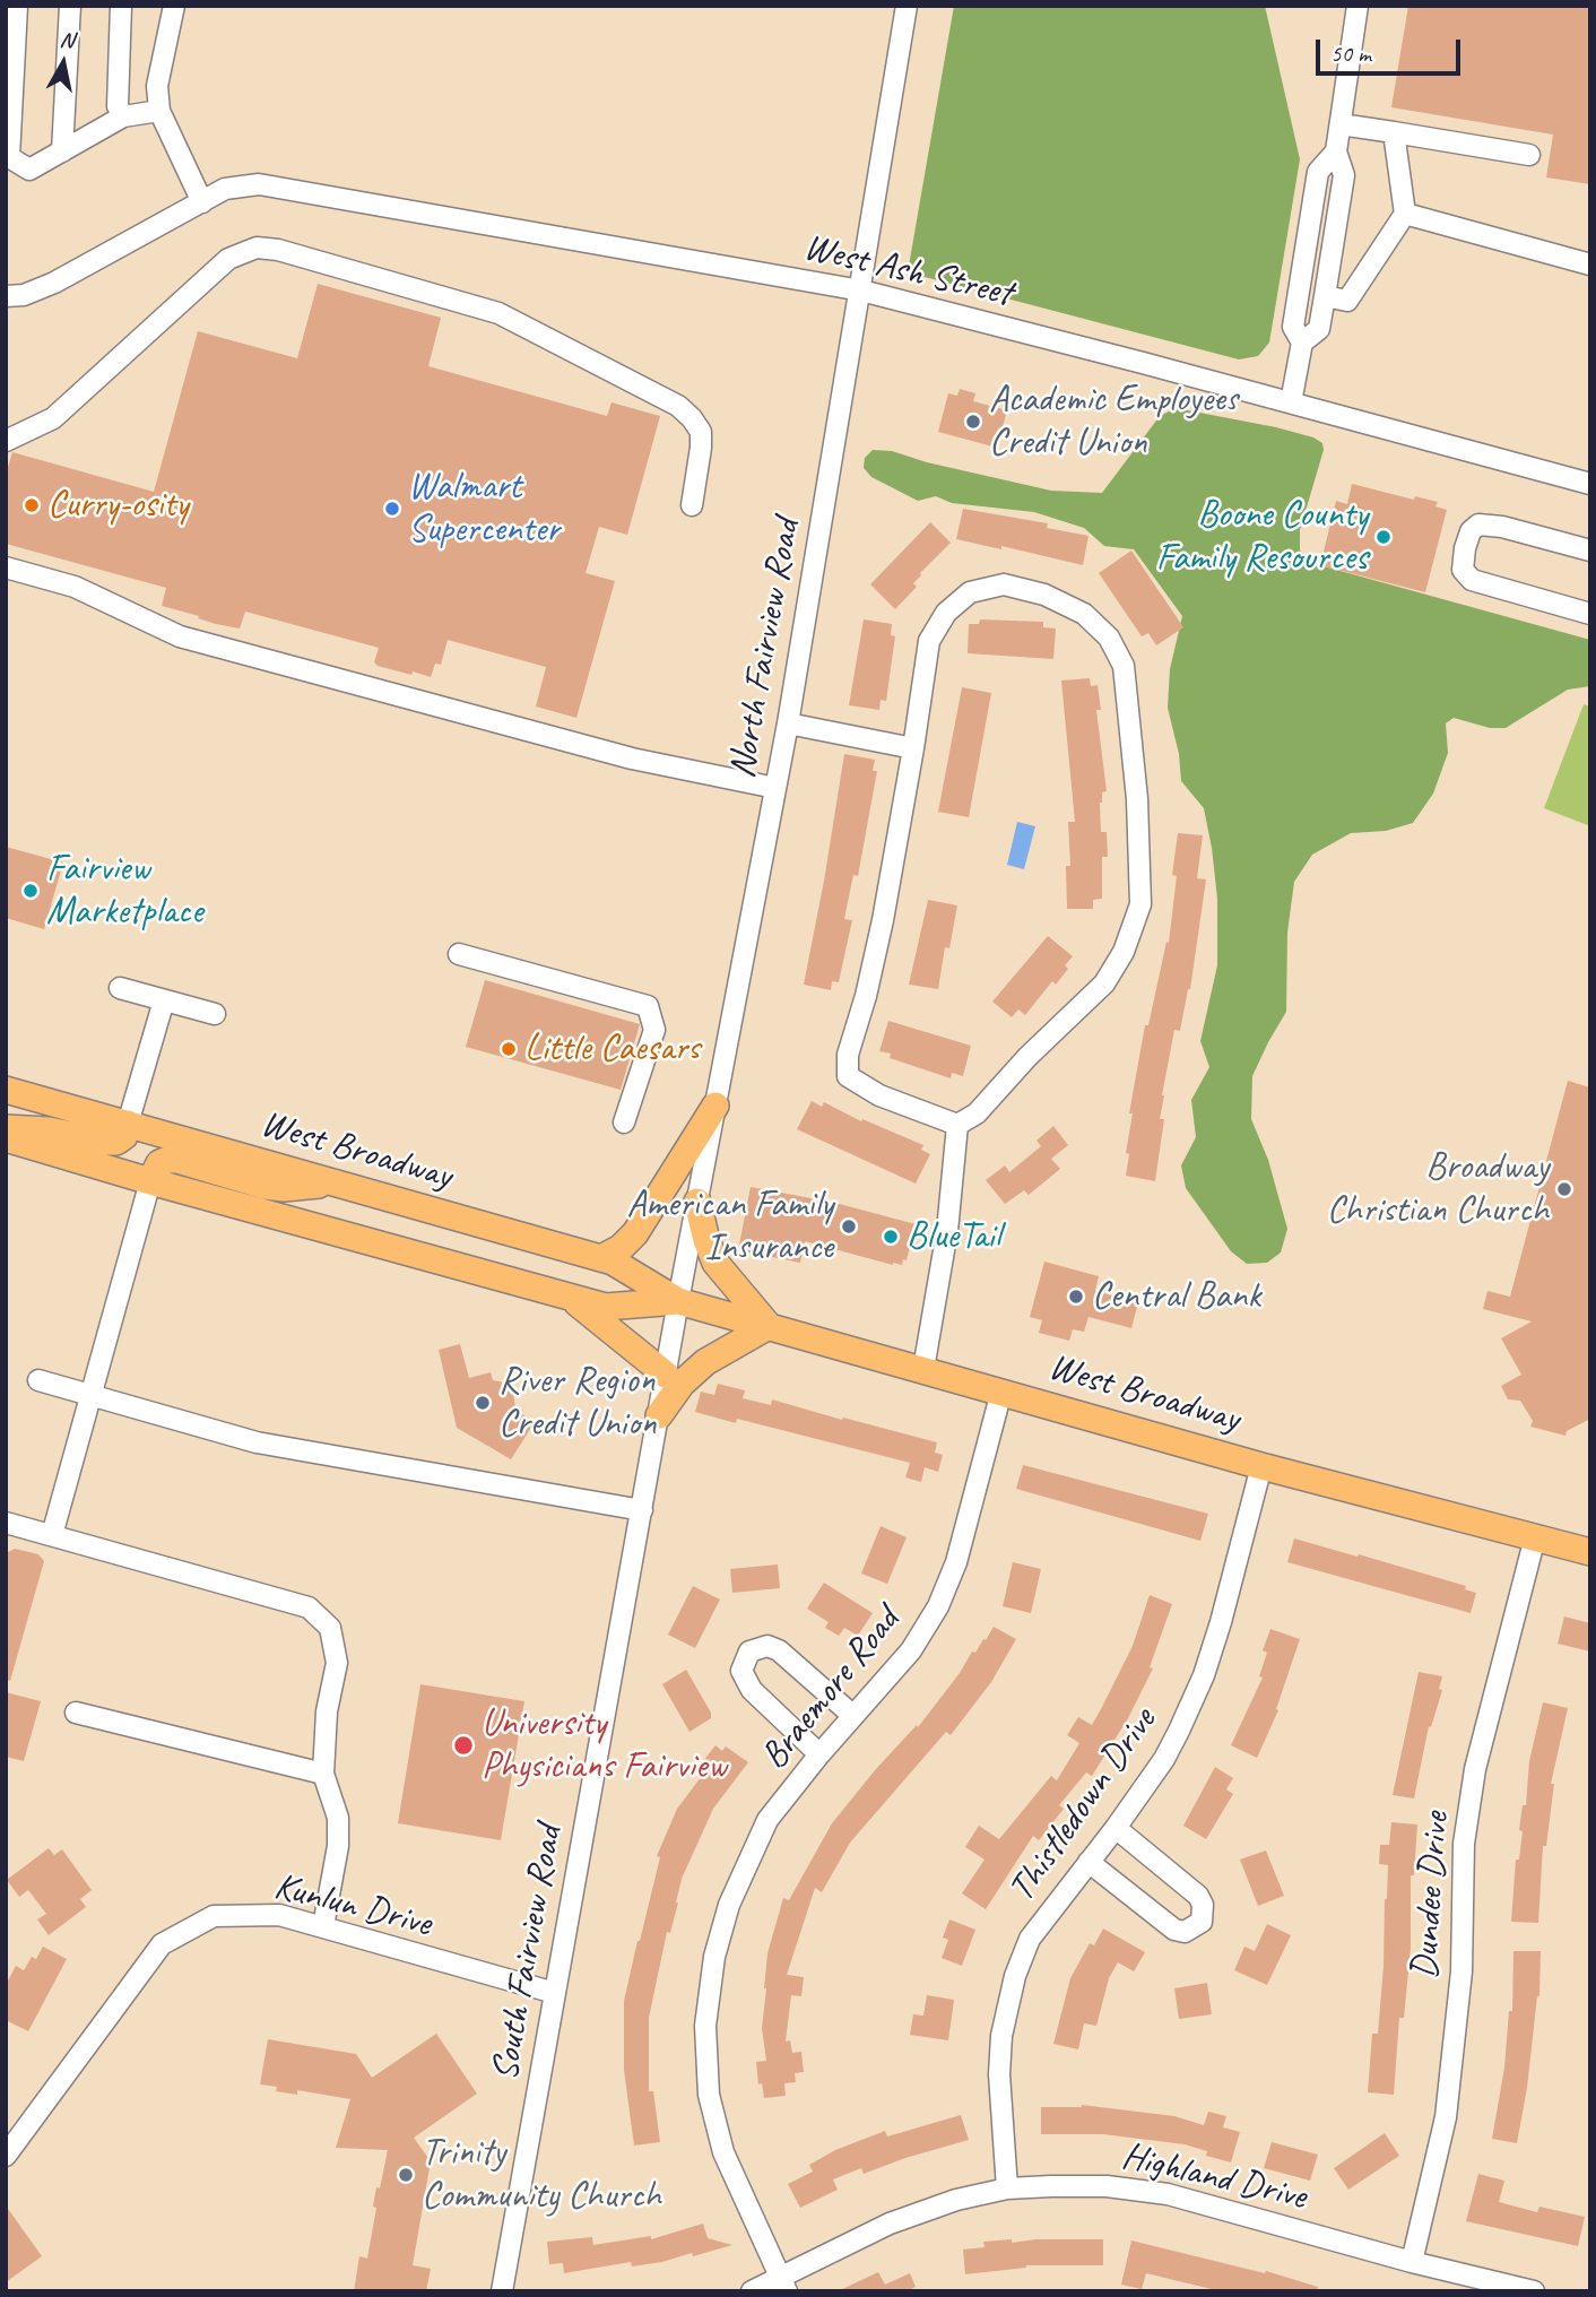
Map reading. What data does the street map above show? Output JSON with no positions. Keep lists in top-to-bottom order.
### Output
{
  "streets": {
    "main road": ["West Broadway"],
    "street": [
      "West Ash Street",
      "North Fairview Road",
      "Braemore Road",
      "Thistledown Drive",
      "Dundee Drive",
      "Kunlun Drive",
      "South Fairview Road",
      "Highland Drive"
    ]
  },
  "crossings": [
    ["West Ash Street", "North Fairview Road"],
    ["North Fairview Road", "West Broadway"],
    ["North Fairview Road", "South Fairview Road"],
    ["West Broadway", "Braemore Road"],
    ["West Broadway", "Thistledown Drive"],
    ["West Broadway", "Dundee Drive"],
    ["West Broadway", "South Fairview Road"],
    ["Braemore Road", "Highland Drive"],
    ["Thistledown Drive", "Highland Drive"],
    ["Dundee Drive", "Highland Drive"],
    ["Kunlun Drive", "South Fairview Road"]
  ],
  "places": [
    "Academic Employees Credit Union",
    "Curry-osity",
    "Walmart Supercenter",
    "Boone County Family Resources",
    "Fairview Marketplace",
    "Little Caesars",
    "Broadway Christian Church",
    "American Family Insurance",
    "BlueTail",
    "Central Bank",
    "River Region Credit Union",
    "University Physicians Fairview",
    "Trinity Community Church"
  ],
  "scale_bar": "50 m",
  "north": "top"
}
